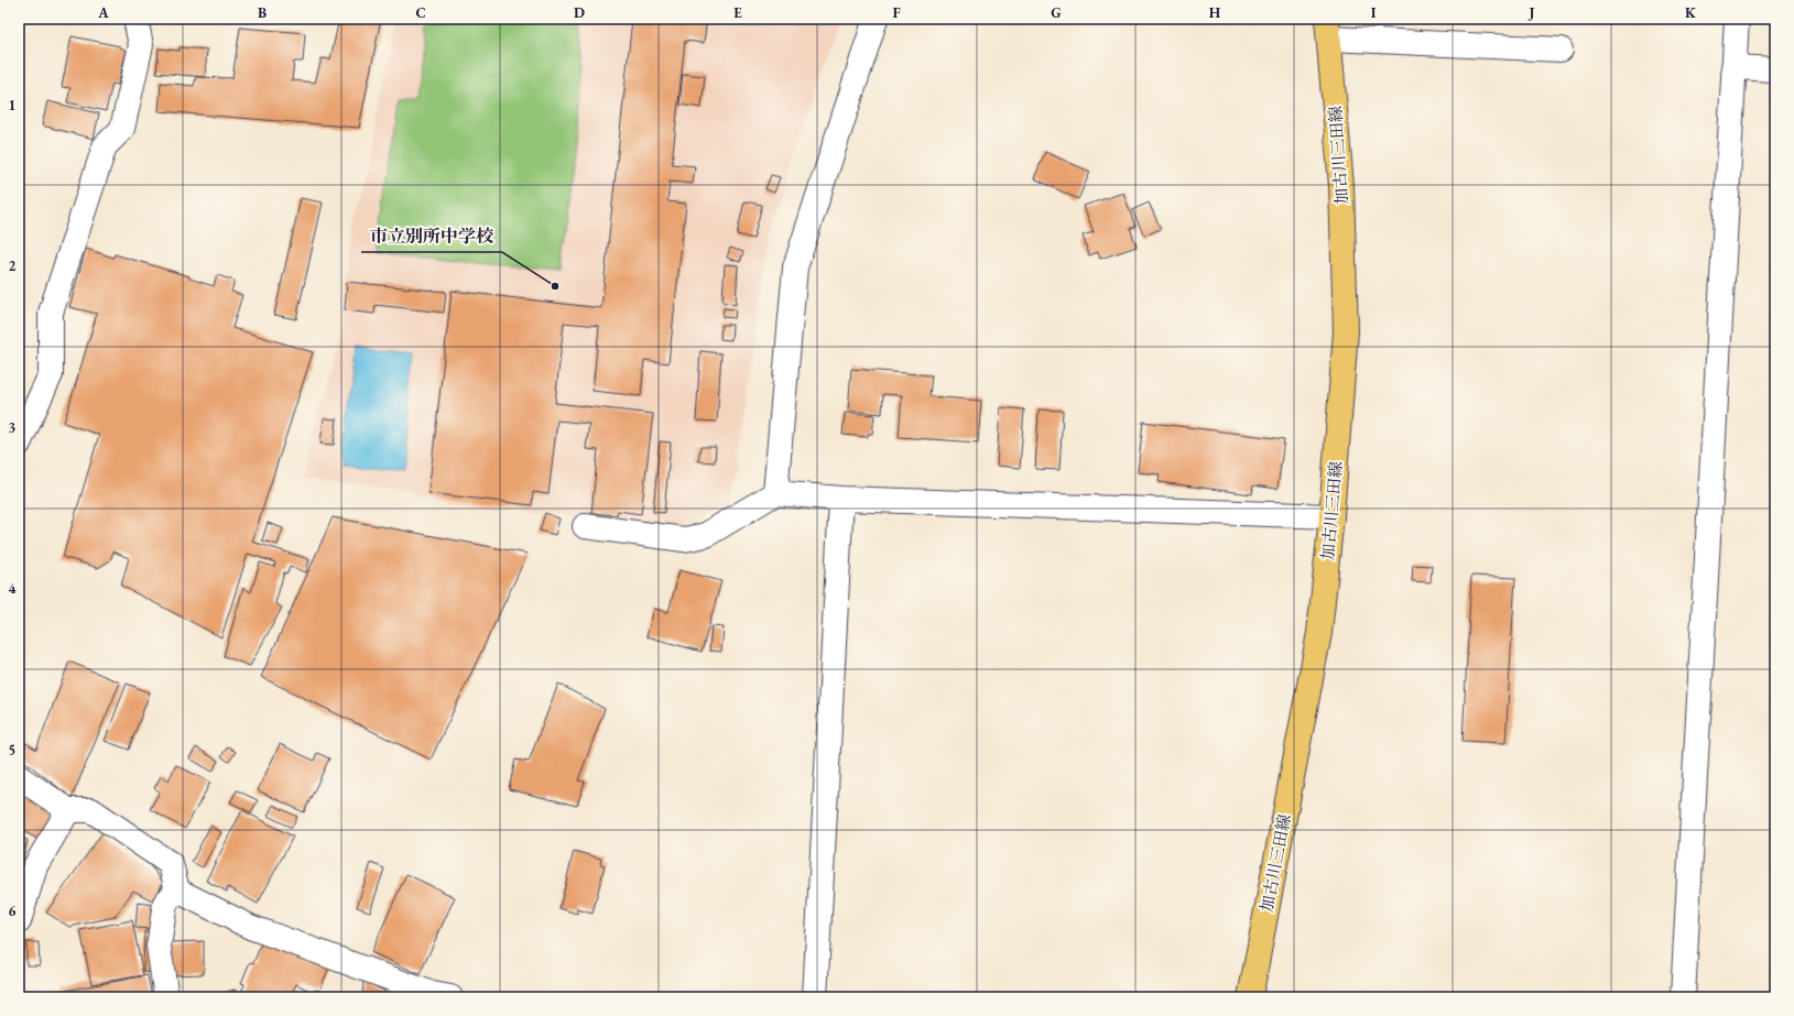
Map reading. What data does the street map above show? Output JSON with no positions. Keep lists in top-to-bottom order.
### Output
{
  "streets": {
    "main road": ["加古川三田線"]
  },
  "places": ["市立別所中学校"],
  "grid": {
    "columns": [
      "A",
      "B",
      "C",
      "D",
      "E",
      "F",
      "G",
      "H",
      "I",
      "J",
      "K"
    ],
    "rows": [
      "1",
      "2",
      "3",
      "4",
      "5",
      "6"
    ]
  }
}
